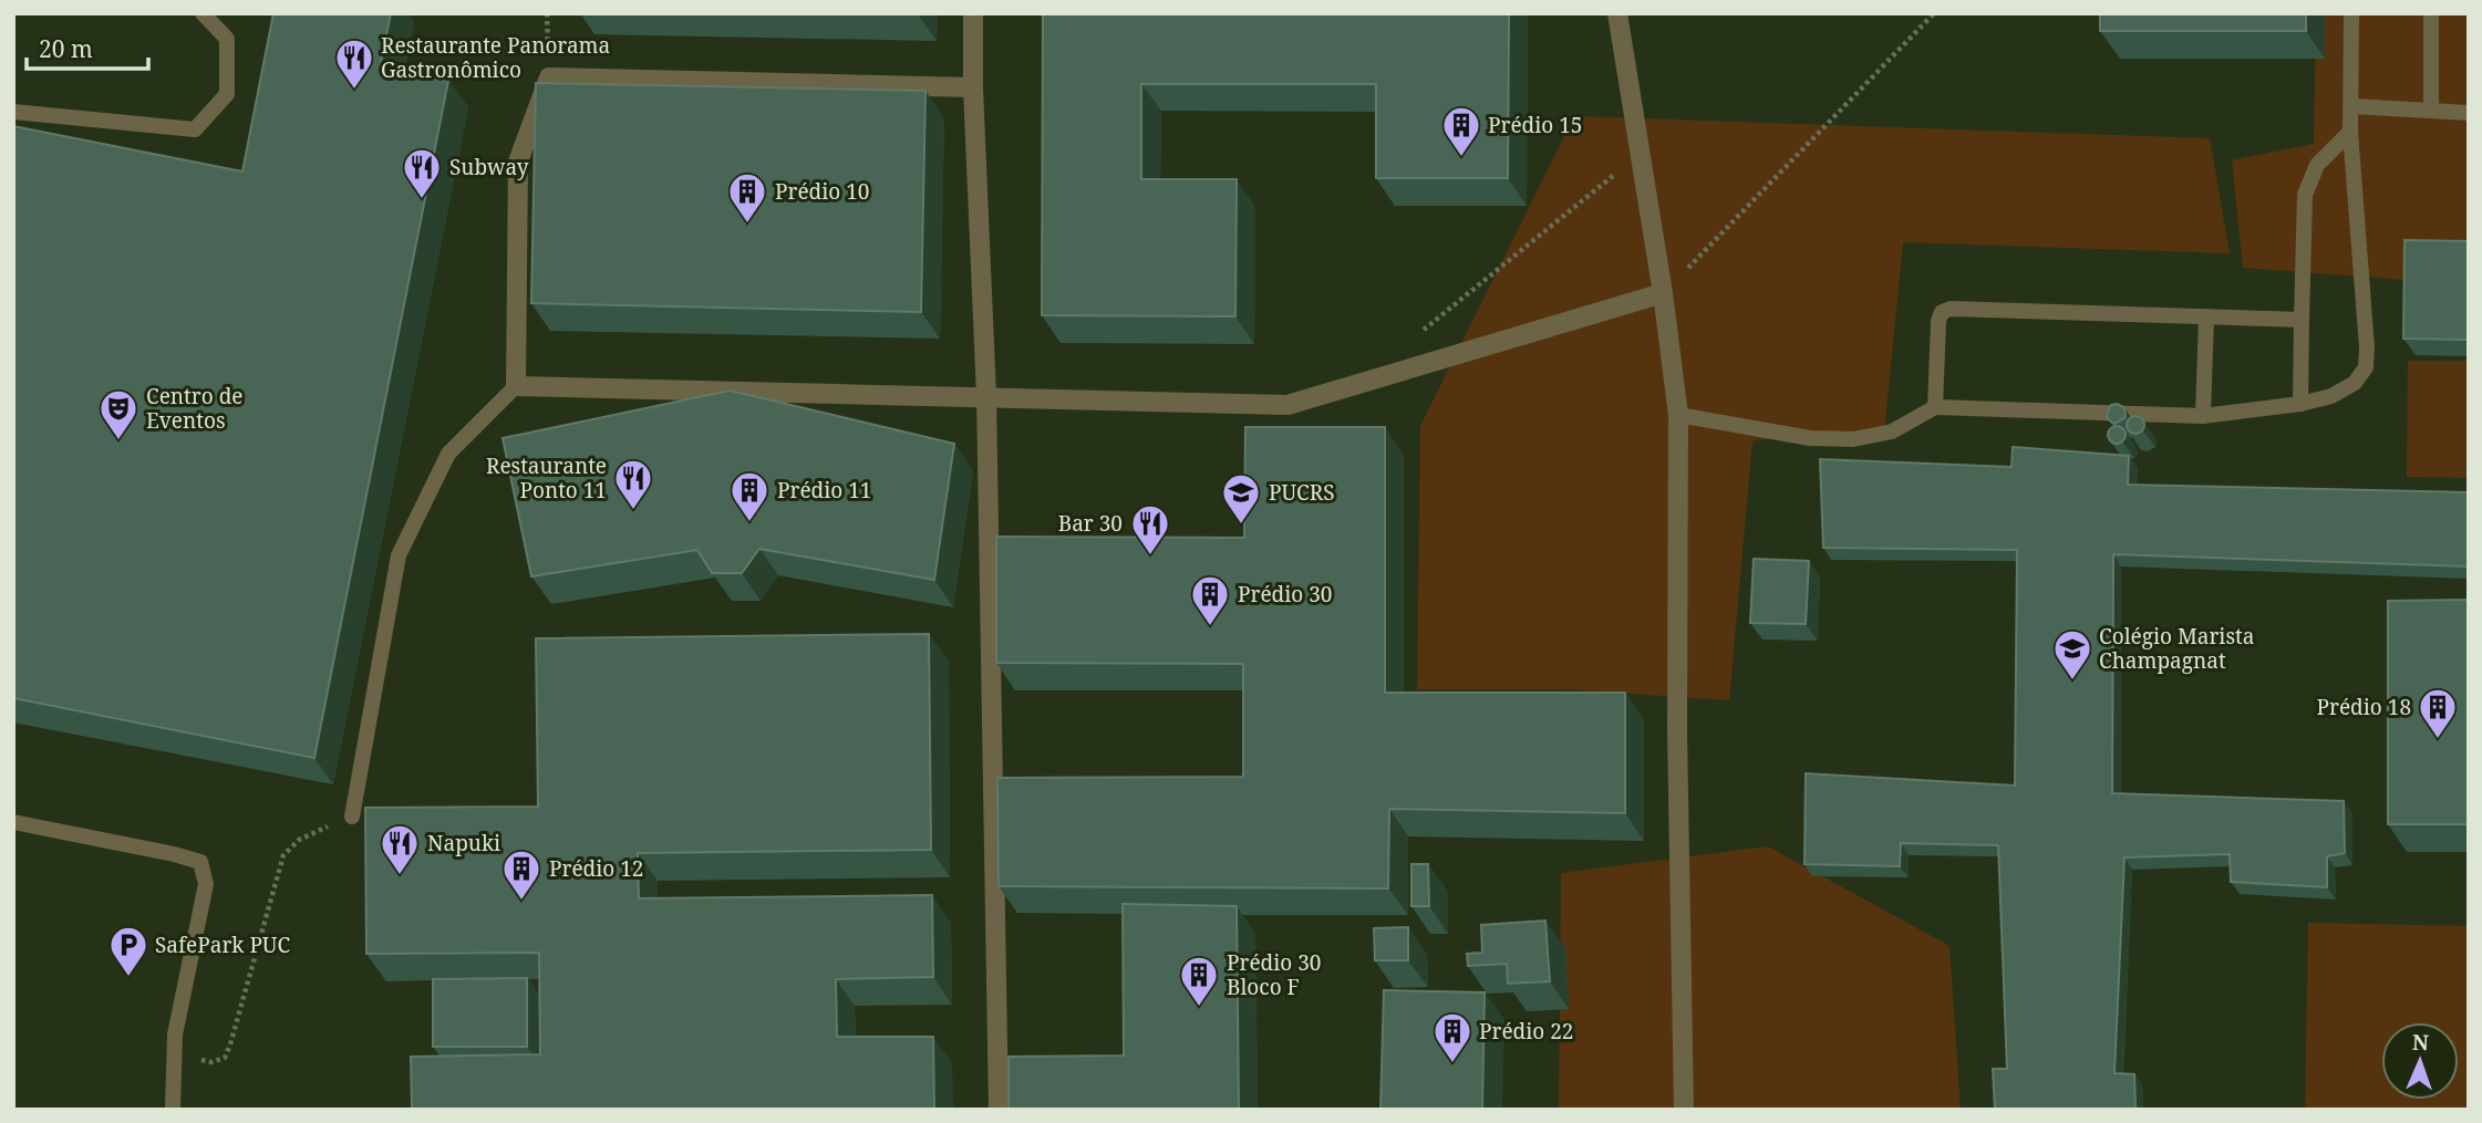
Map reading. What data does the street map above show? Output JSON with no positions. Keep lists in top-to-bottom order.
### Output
{
  "places": {
    "restaurant": [
      "Restaurante Panorama Gastronômico",
      "Subway",
      "Restaurante Ponto 11",
      "Bar 30",
      "Napuki"
    ],
    "building": [
      "Prédio 15",
      "Prédio 10",
      "Prédio 11",
      "Prédio 30",
      "Prédio 18",
      "Prédio 12",
      "Prédio 30 Bloco F",
      "Prédio 22"
    ],
    "theatre": ["Centro de Eventos"],
    "school or university": ["PUCRS", "Colégio Marista Champagnat"],
    "parking": ["SafePark PUC"]
  },
  "scale_bar": "20 m",
  "north": "top"
}
